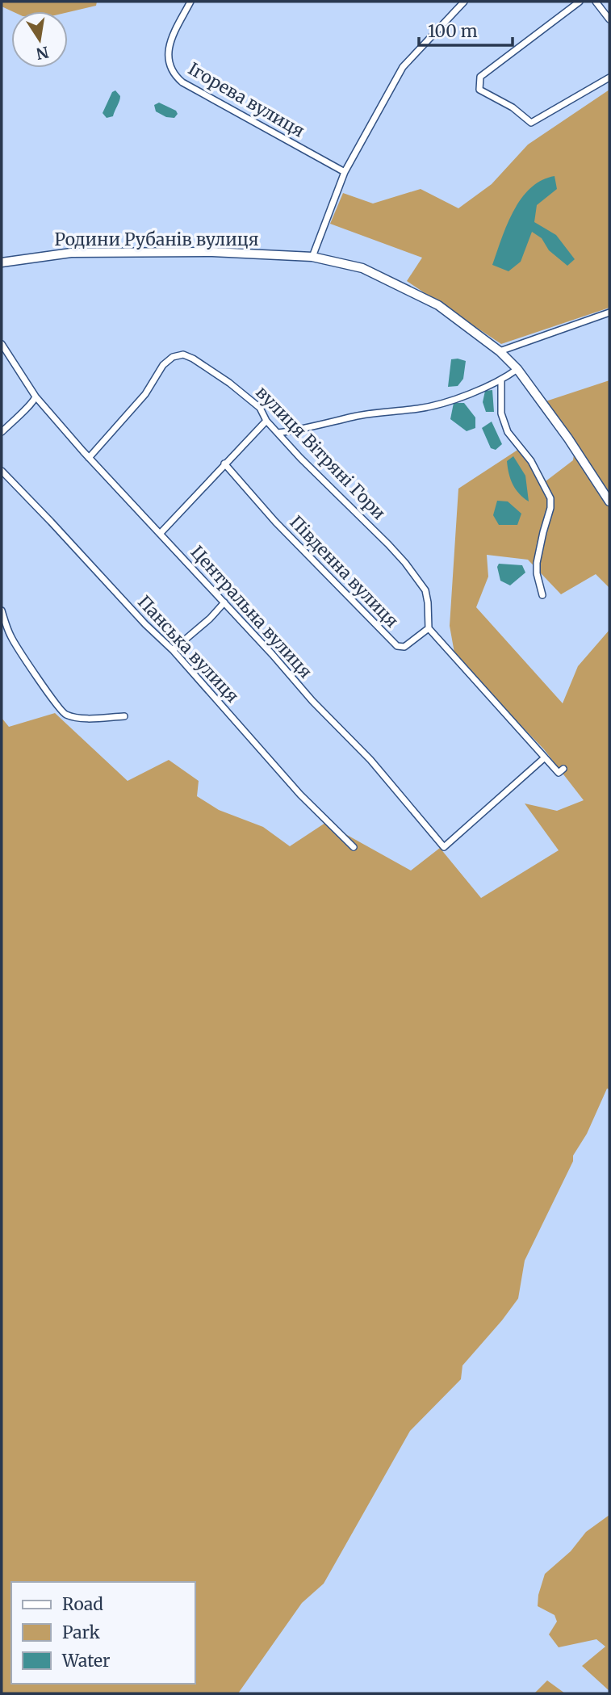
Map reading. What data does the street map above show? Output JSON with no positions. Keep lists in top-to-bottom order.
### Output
{
  "streets": {
    "street": [
      "Ігорева вулиця",
      "Родини Рубанів вулиця",
      "вулиця Вітряні Гори",
      "Південна вулиця",
      "Центральна вулиця",
      "Панська вулиця"
    ]
  },
  "crossings": [
    ["вулиця Вітряні Гори", "Південна вулиця"],
    ["вулиця Вітряні Гори", "Центральна вулиця"]
  ],
  "legend": ["Road", "Park", "Water"],
  "scale_bar": "100 m",
  "north": "bottom"
}
